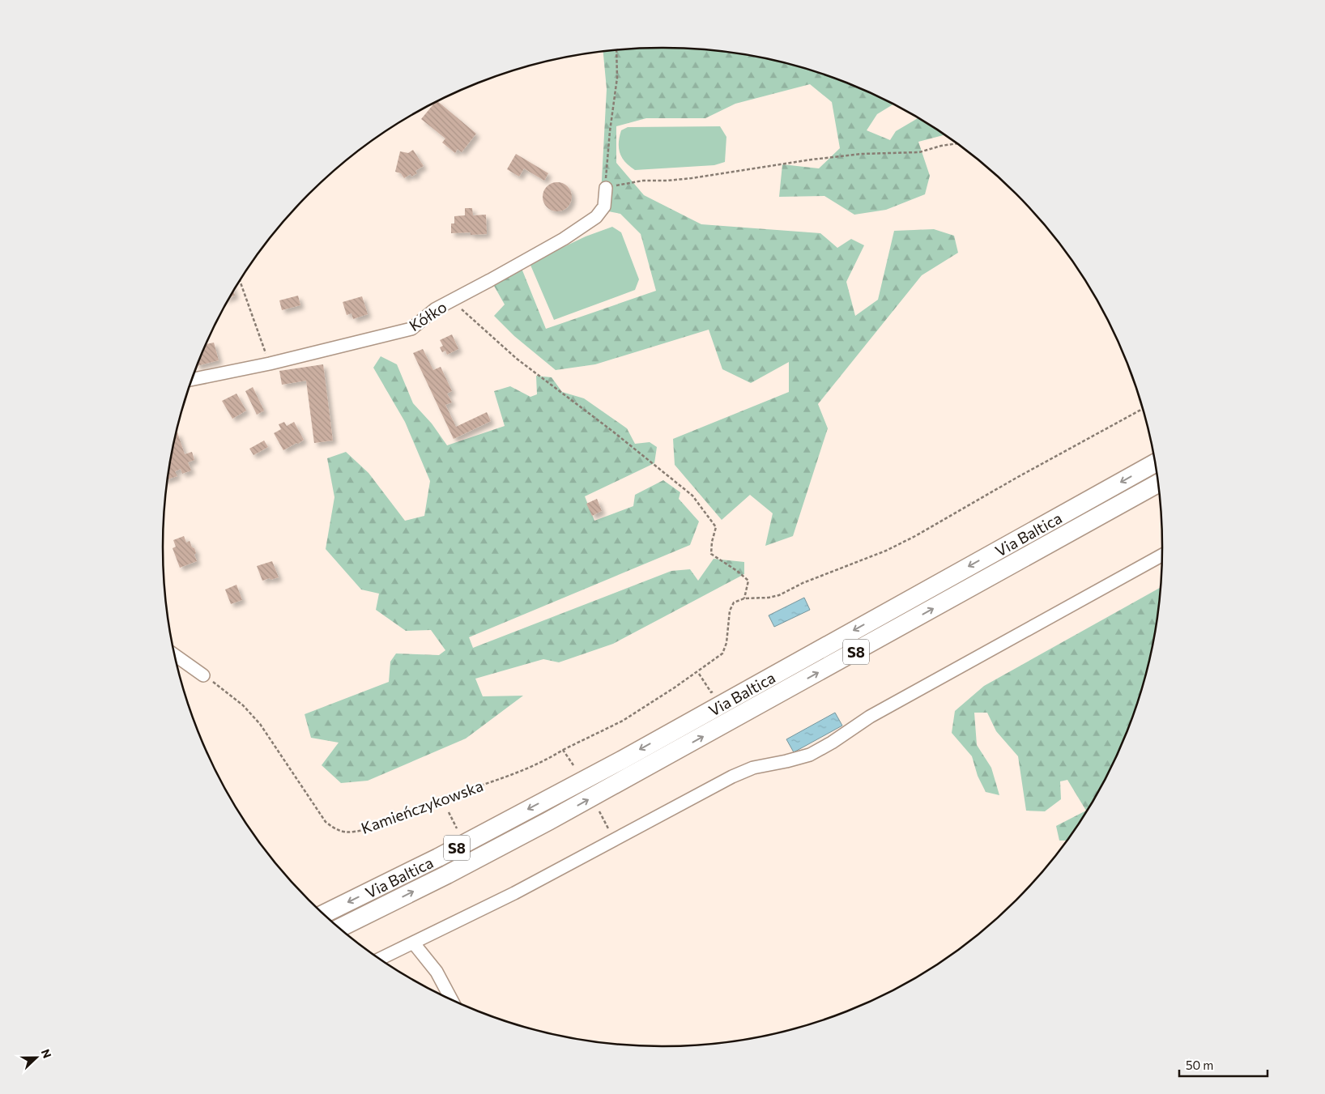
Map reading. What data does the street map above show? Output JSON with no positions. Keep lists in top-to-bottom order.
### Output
{
  "streets": {
    "highway": ["Via Baltica", "S8"],
    "street": ["Kółko"],
    "path": ["Kamieńczykowska"]
  },
  "scale_bar": "50 m",
  "north": "right"
}
